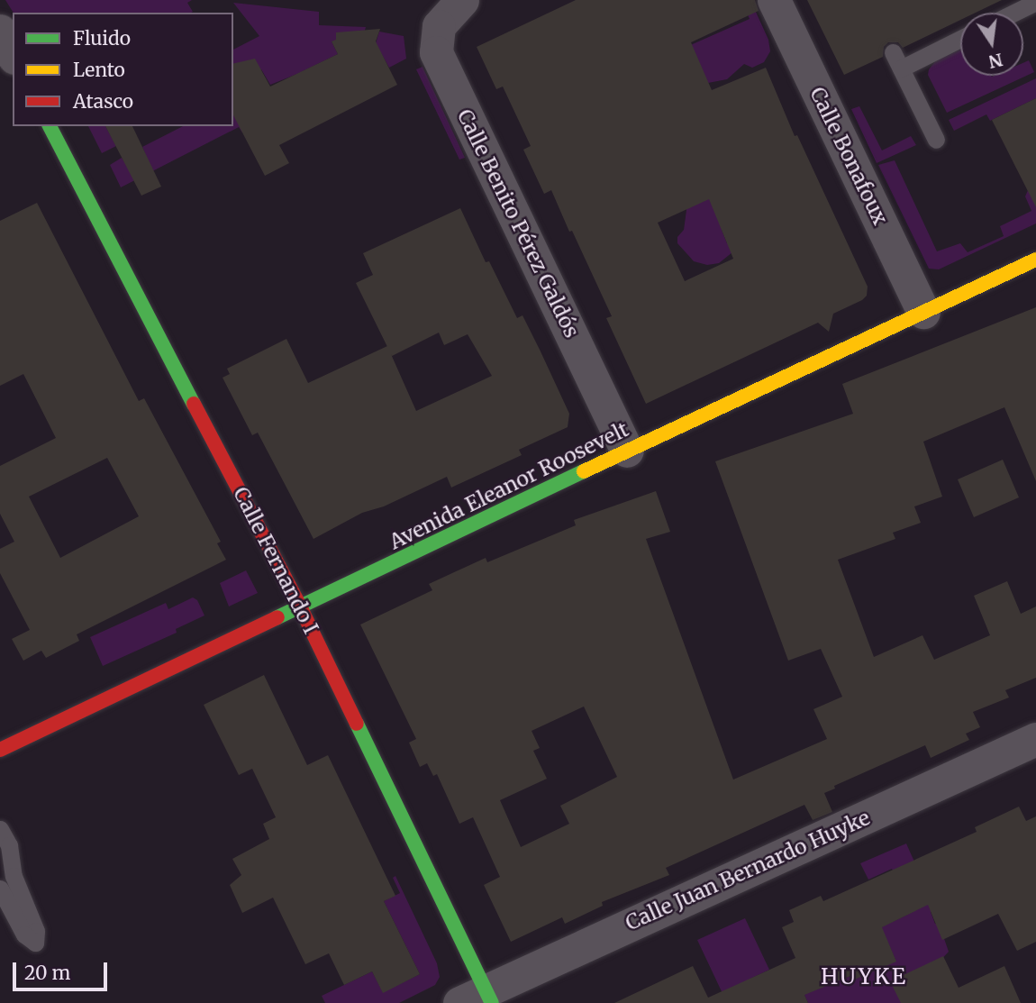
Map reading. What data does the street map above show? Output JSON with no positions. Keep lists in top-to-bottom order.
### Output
{
  "streets": {
    "street": [
      "Calle Bonafoux",
      "Calle Benito Pérez Galdós",
      "Avenida Eleanor Roosevelt",
      "Calle Fernando I",
      "Calle Juan Bernardo Huyke"
    ]
  },
  "crossings": [
    ["Calle Bonafoux", "Avenida Eleanor Roosevelt"],
    ["Calle Benito Pérez Galdós", "Avenida Eleanor Roosevelt"],
    ["Avenida Eleanor Roosevelt", "Calle Fernando I"],
    ["Calle Fernando I", "Calle Juan Bernardo Huyke"]
  ],
  "districts": ["HUYKE"],
  "legend": ["Fluido", "Lento", "Atasco"],
  "scale_bar": "20 m",
  "north": "bottom"
}
